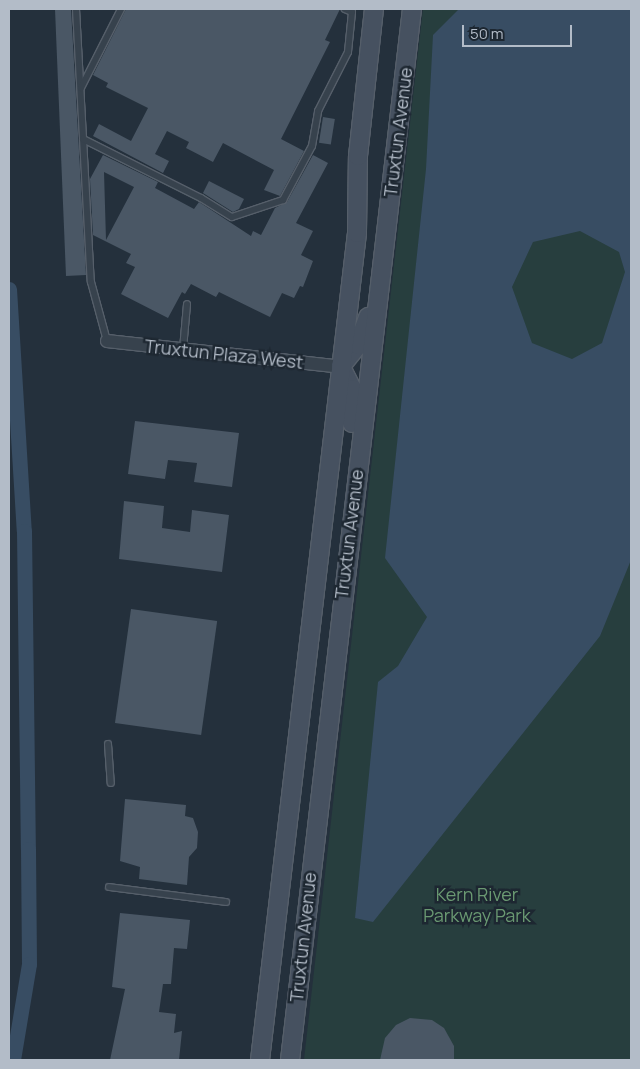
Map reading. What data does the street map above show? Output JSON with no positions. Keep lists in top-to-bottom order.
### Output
{
  "streets": {
    "main road": ["Truxtun Avenue"],
    "street": ["Truxtun Plaza West"]
  },
  "crossings": [
    ["Truxtun Avenue", "Truxtun Plaza West"]
  ],
  "parks": ["Kern River Parkway Park"],
  "scale_bar": "50 m"
}
